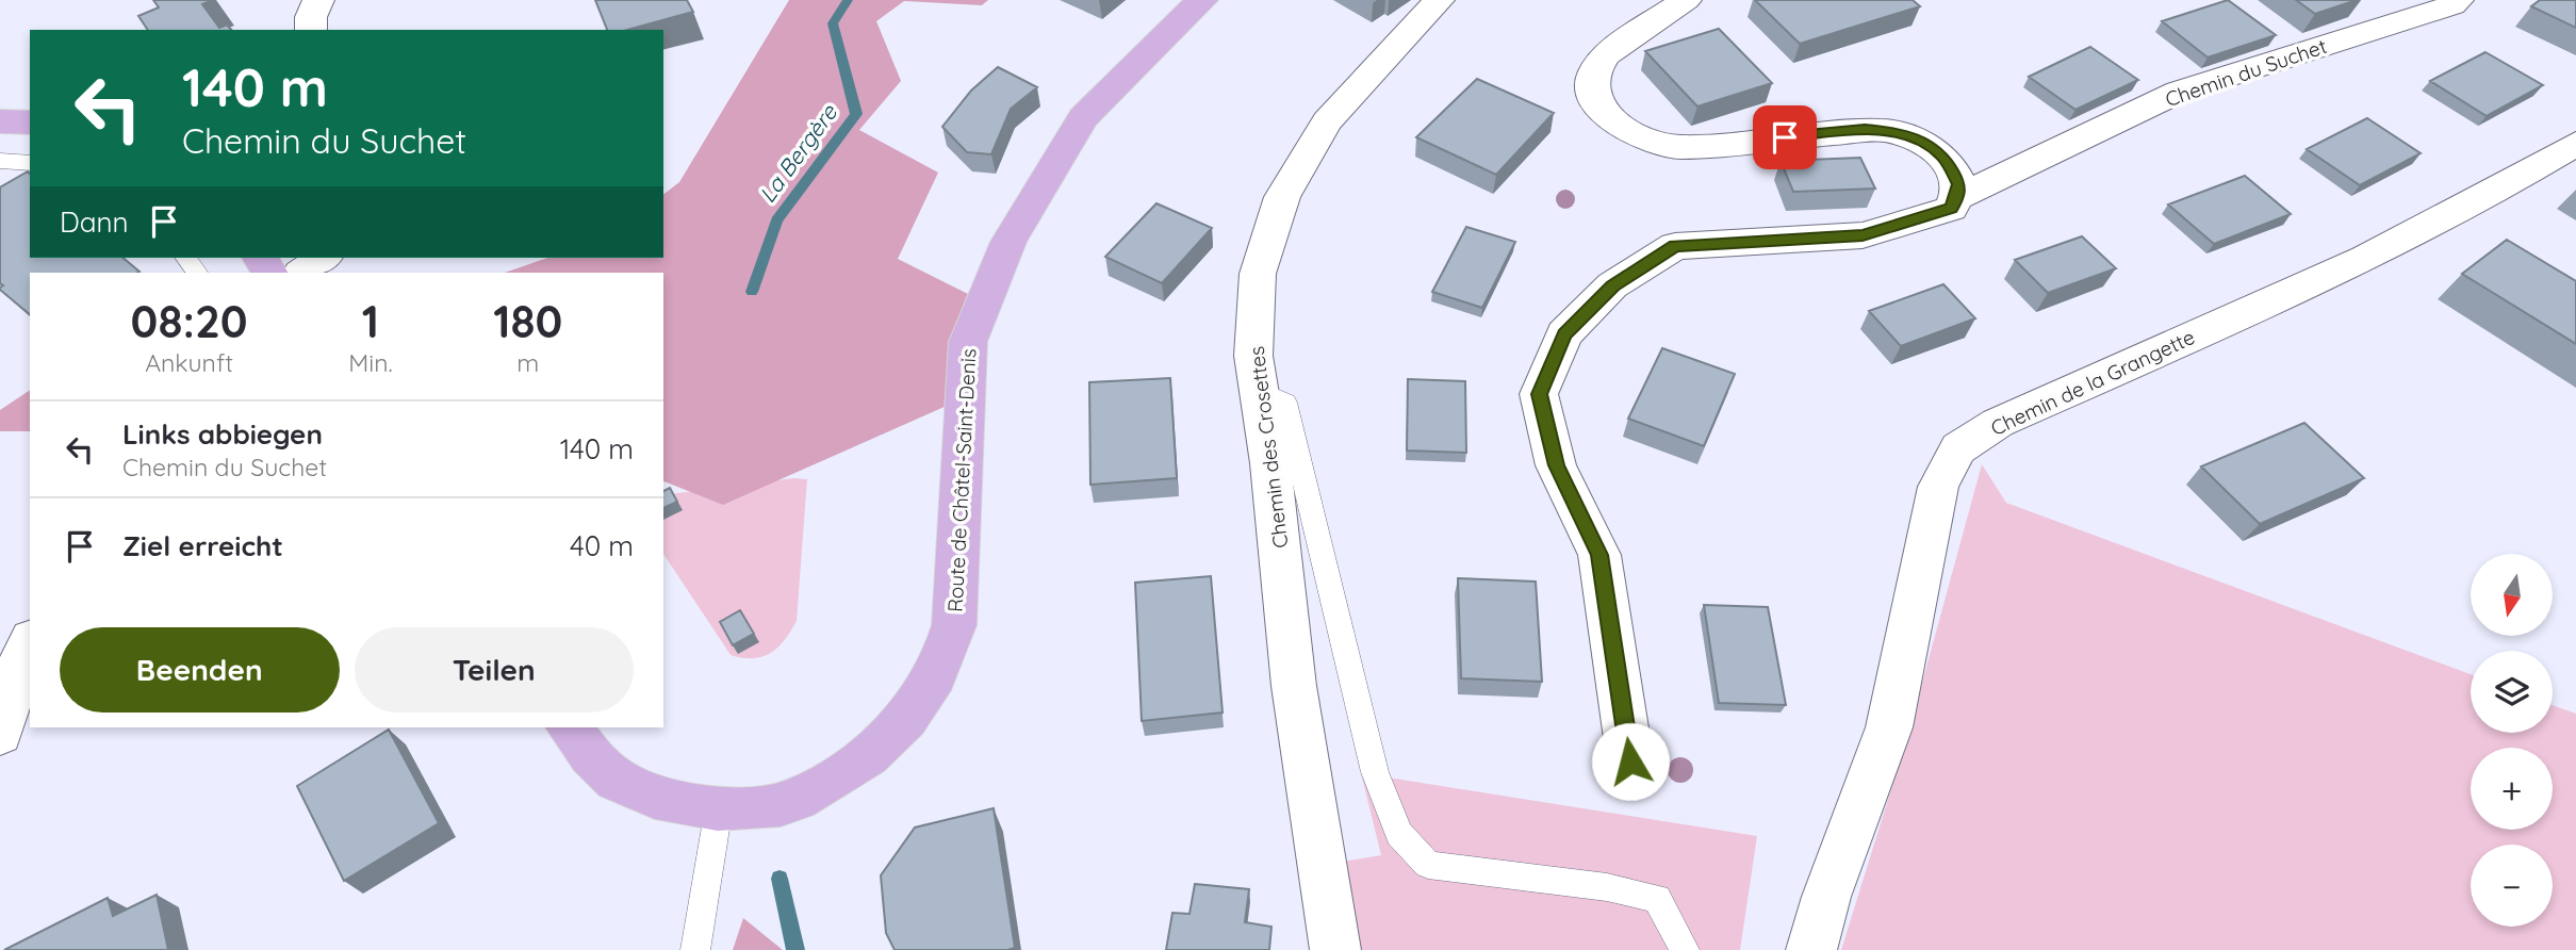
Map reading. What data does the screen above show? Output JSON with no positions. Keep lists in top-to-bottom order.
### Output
{
  "streets": {
    "main road": ["Route de Châtel-Saint-Denis"],
    "street": ["Chemin du Suchet", "Chemin de la Grangette", "Chemin des Crosettes"]
  },
  "water": ["La Bergère"],
  "north": "bottom",
  "page": {
    "turn": ["140 m", "Chemin du Suchet"],
    "then": "Dann",
    "eta": [
      "08:20",
      "Ankunft",
      "1",
      "Min.",
      "180",
      "m"
    ],
    "list": [
      {
        "name": "Links abbiegen",
        "note": "Chemin du Suchet",
        "value": "140 m"
      },
      {
        "name": "Ziel erreicht",
        "value": "40 m"
      }
    ],
    "map_buttons": ["+", "−"],
    "buttons": ["Beenden", "Teilen"]
  }
}
